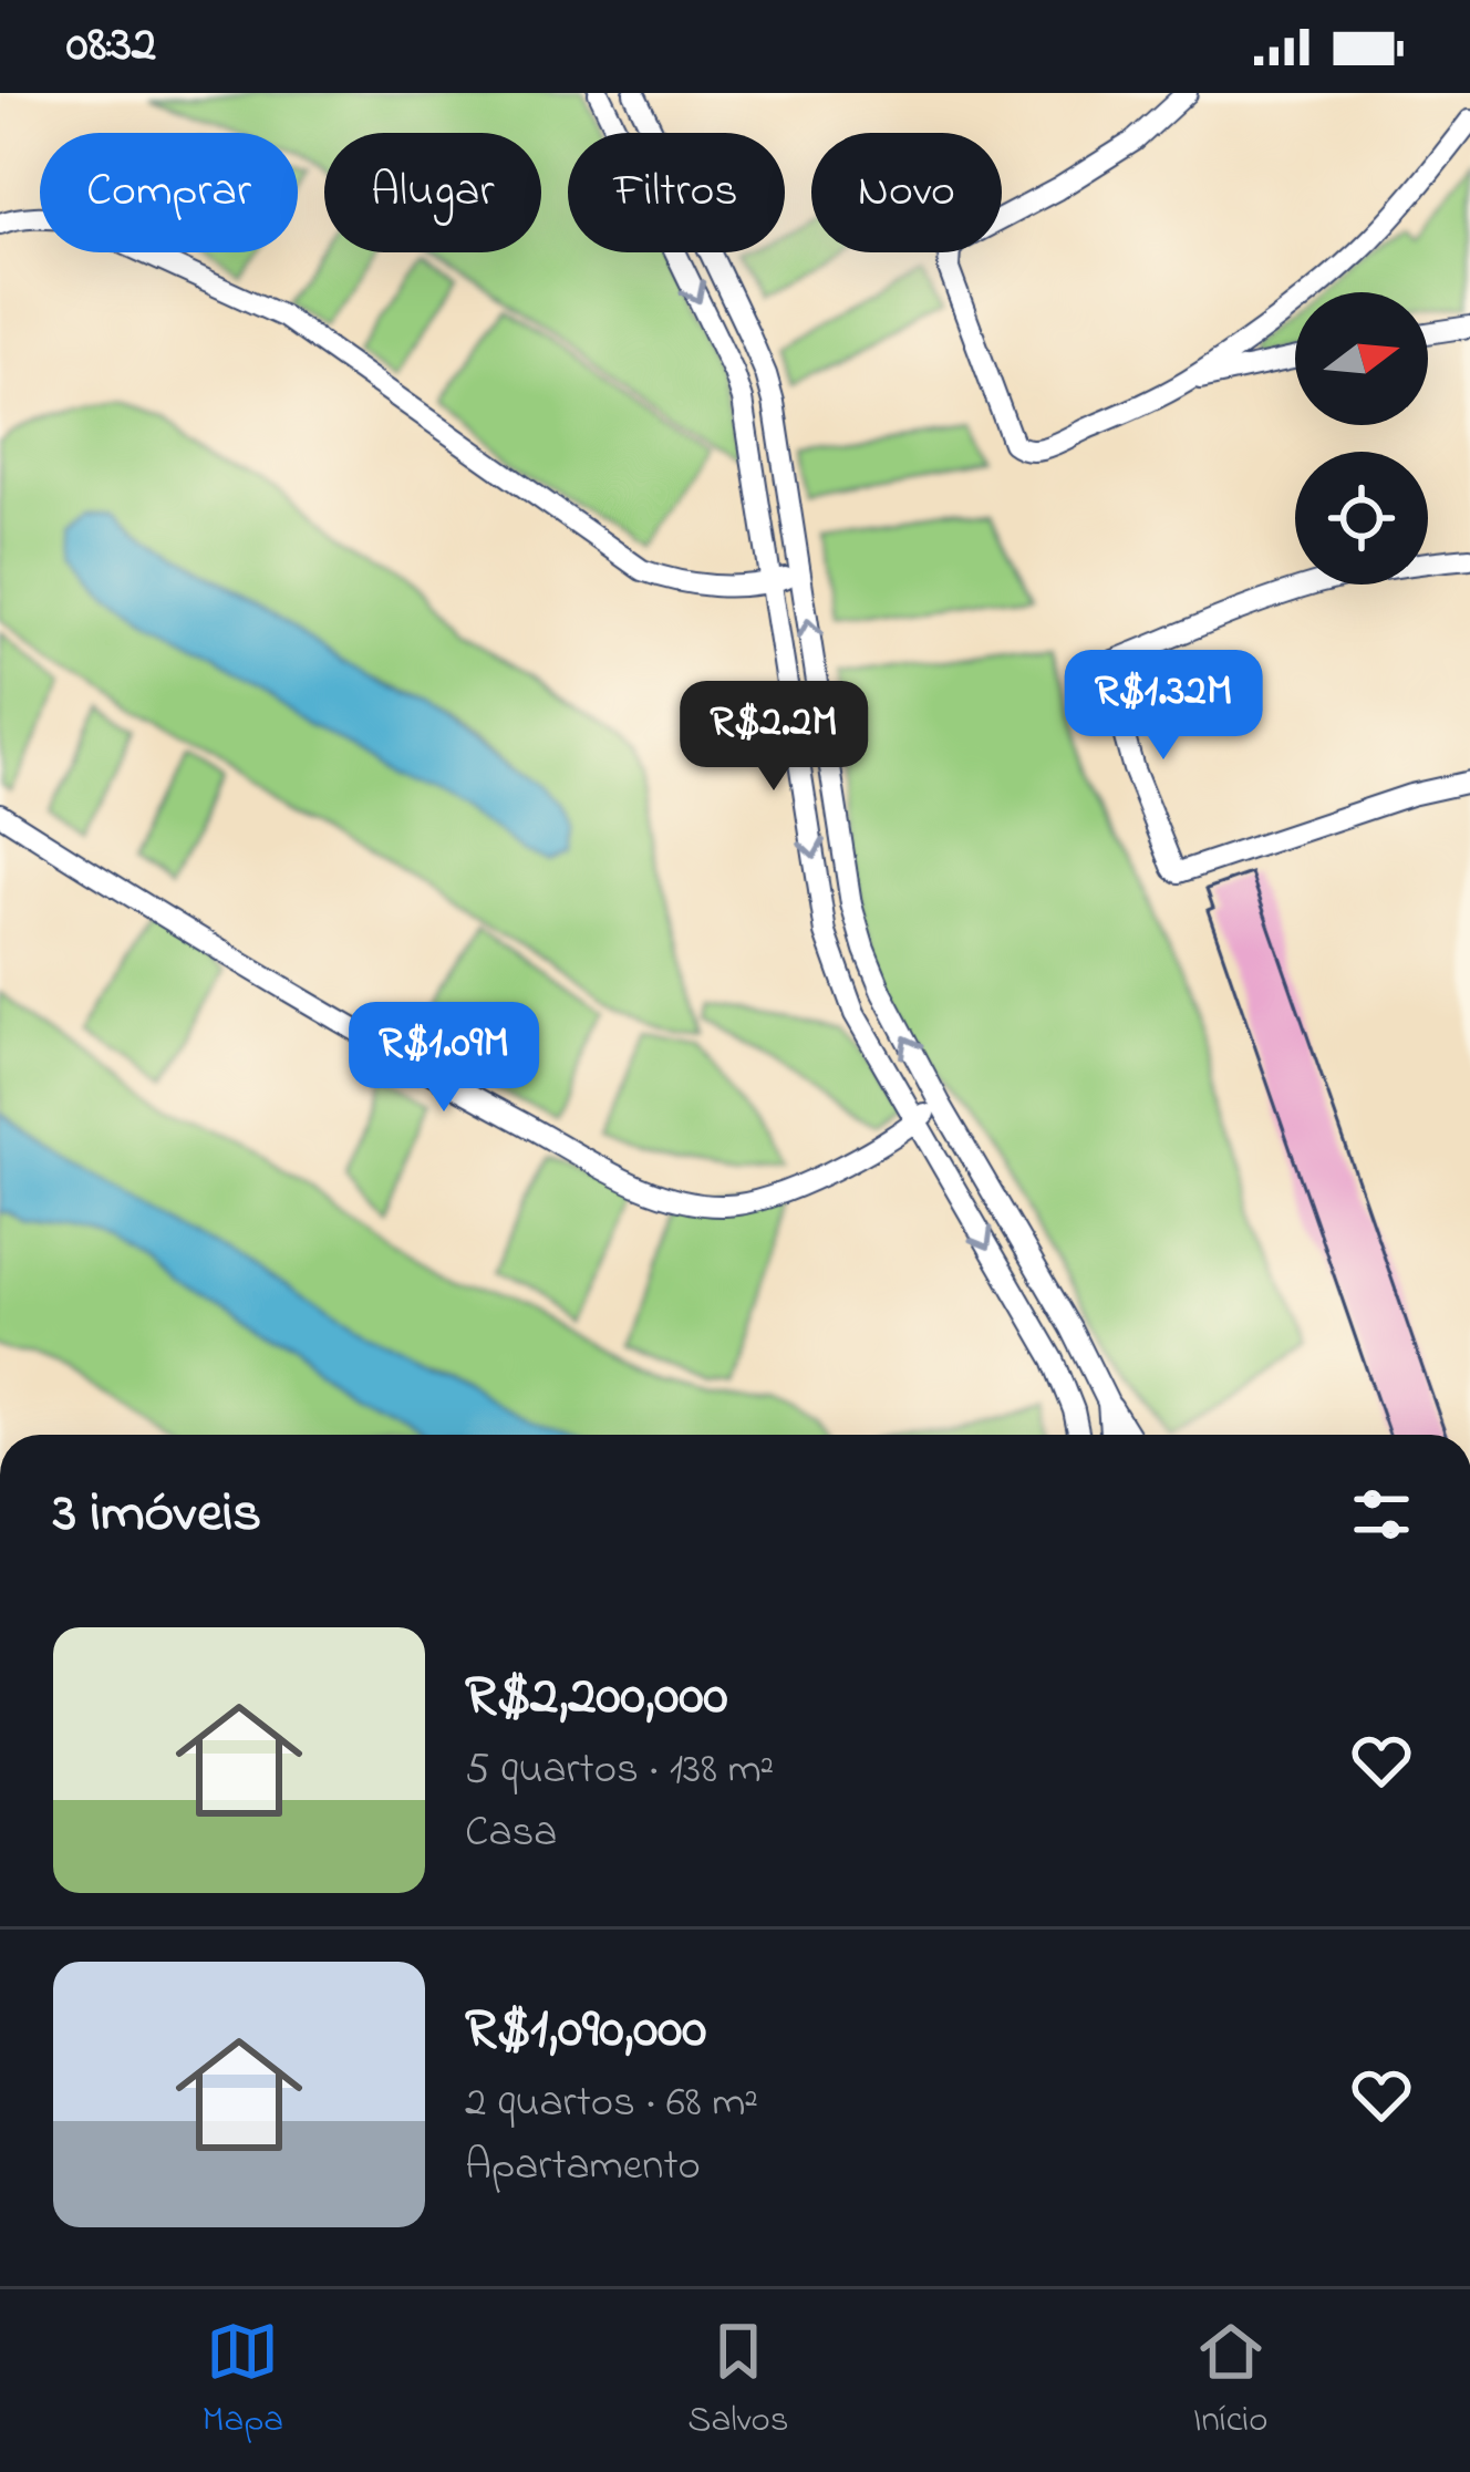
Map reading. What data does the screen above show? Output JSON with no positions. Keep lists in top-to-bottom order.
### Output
{
  "north": "right",
  "page": {
    "status": "08:32",
    "chip": [
      "Comprar",
      "Alugar",
      "Filtros",
      "Novo"
    ],
    "price": ["R$1.32M", "R$2.2M", "R$1.09M"],
    "heading": "3 imóveis",
    "list": [
      {
        "name": "R$2,200,000",
        "note": "5 quartos · 138 m² · Casa"
      },
      {
        "name": "R$1,090,000",
        "note": "2 quartos · 68 m² · Apartamento"
      }
    ],
    "tabs": ["Mapa", "Salvos", "Início"]
  }
}
